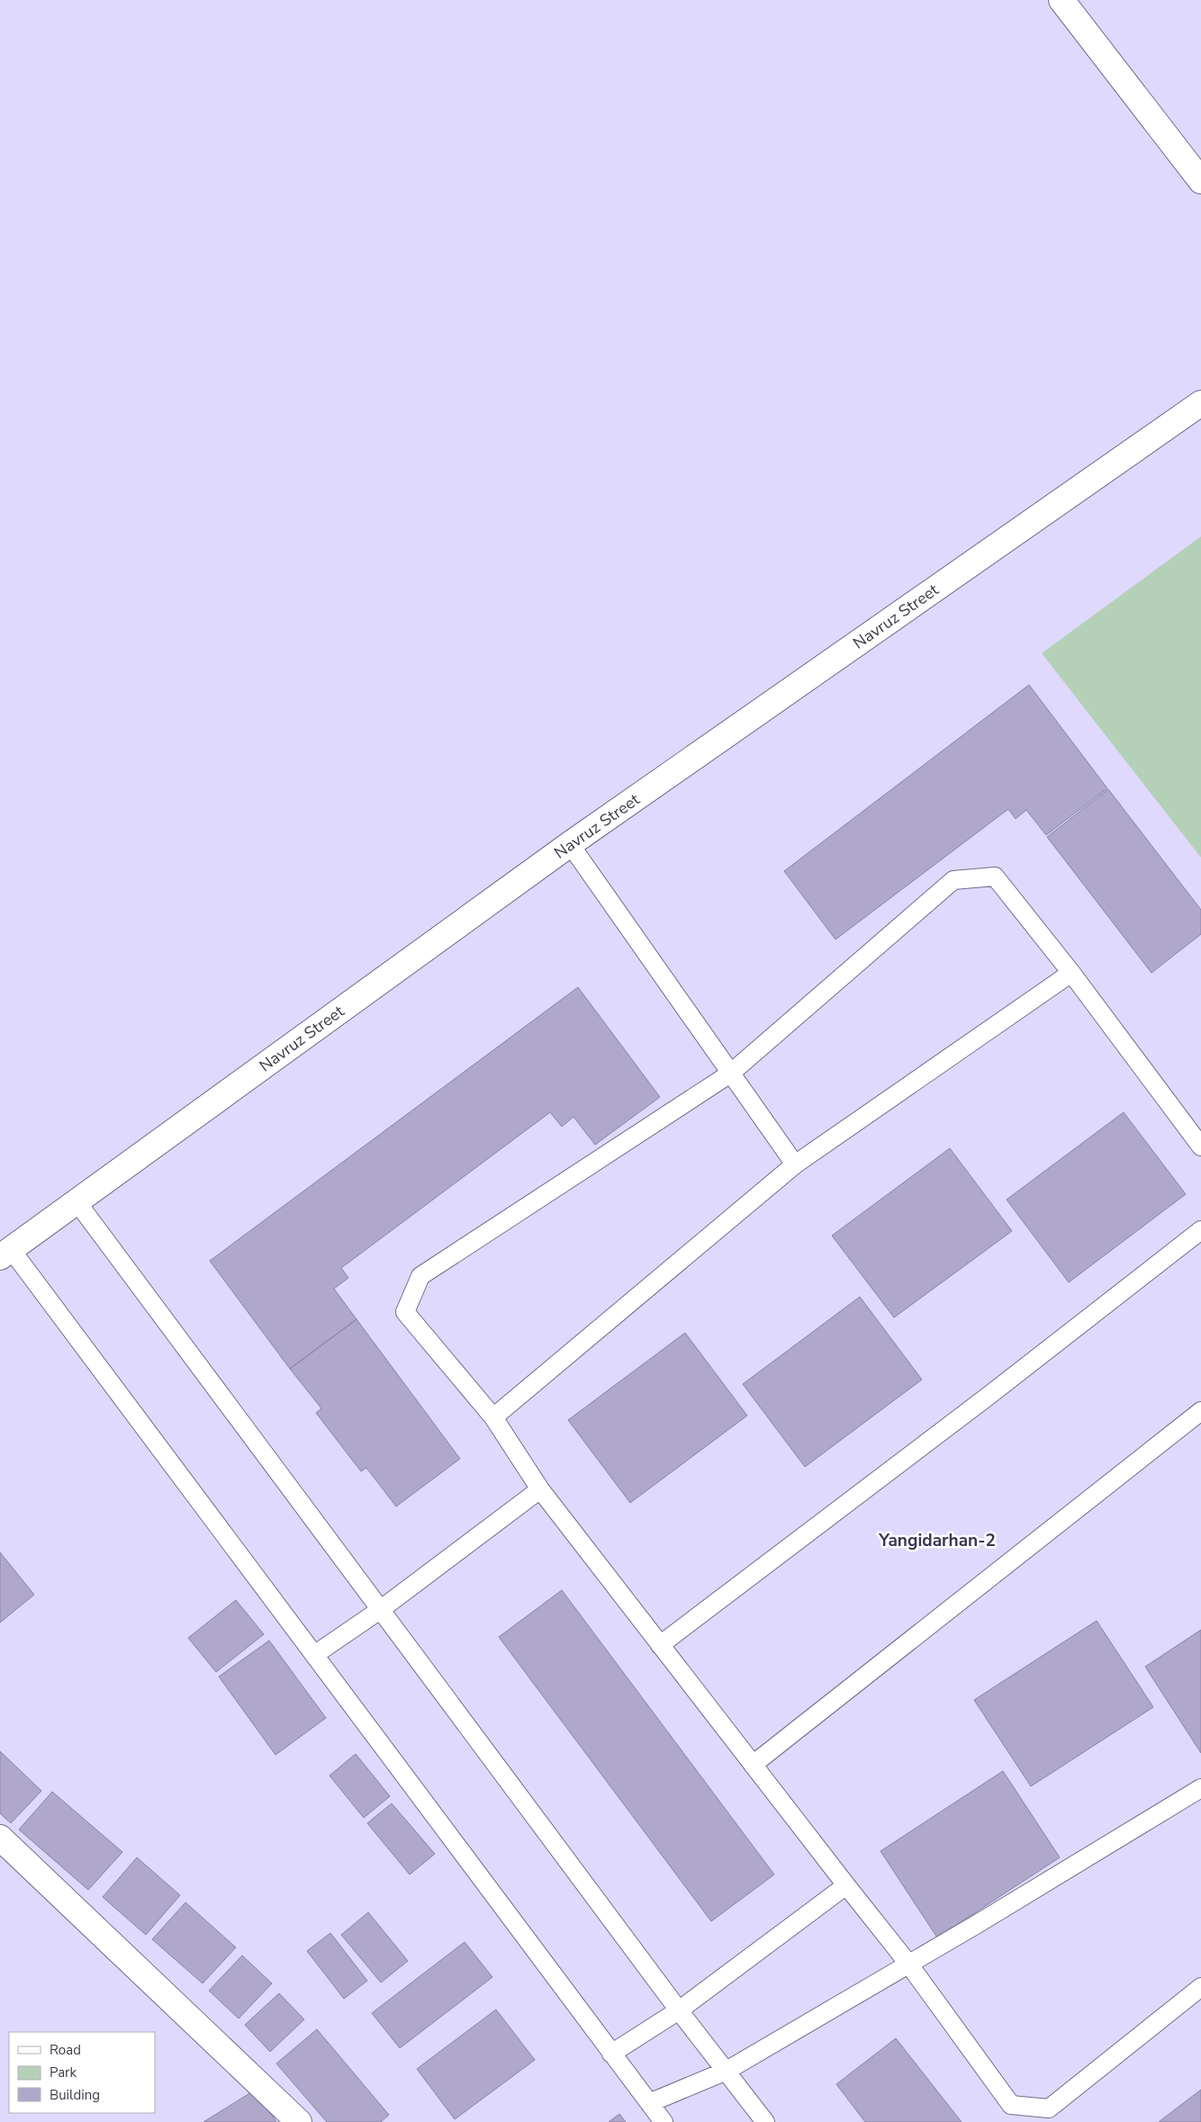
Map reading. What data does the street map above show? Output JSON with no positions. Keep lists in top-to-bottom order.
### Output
{
  "streets": {
    "street": ["Navruz Street"]
  },
  "districts": ["Yangidarhan-2"],
  "legend": ["Road", "Park", "Building"]
}
